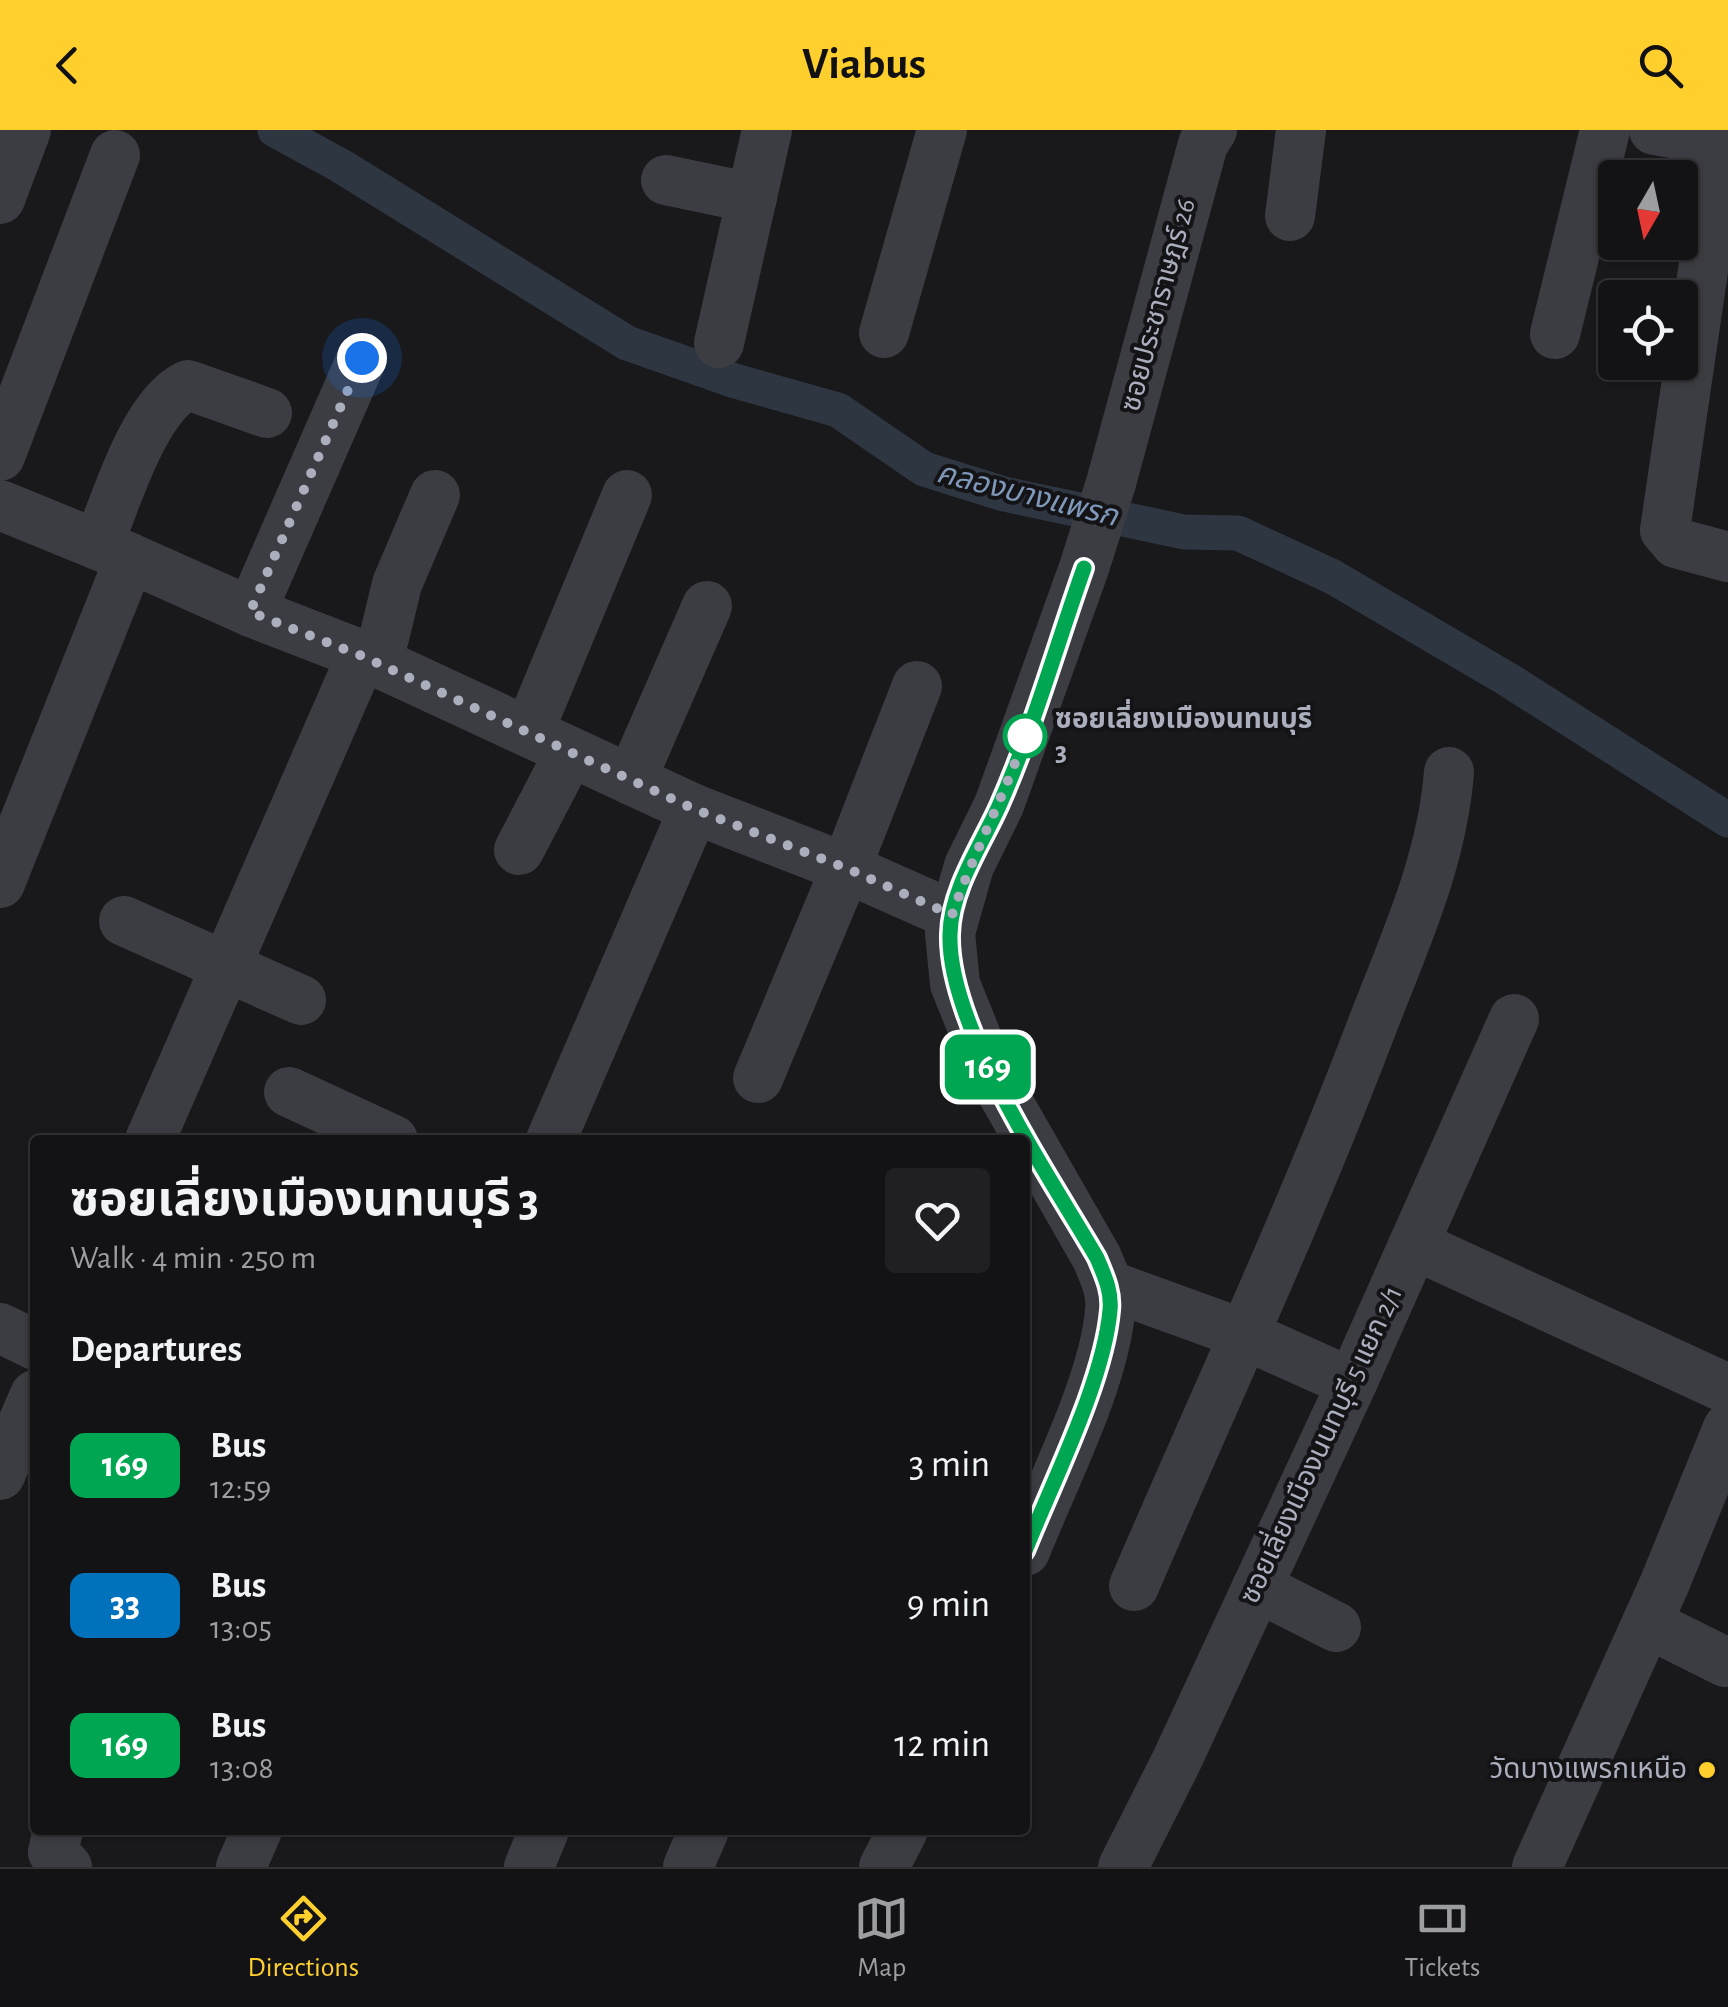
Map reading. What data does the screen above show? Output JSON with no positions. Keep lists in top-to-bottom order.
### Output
{
  "streets": {
    "street": ["ซอยประชาราษฎร์ 26", "ซอยเลี่ยงเมืองนนทบุรี 5 แยก 2/1"]
  },
  "water": ["คลองบางแพรก"],
  "places": ["ซอยเลี่ยงเมืองนทนบุรี 3", "วัดบางแพรกเหนือ"],
  "lines": ["bus line 169"],
  "north": "bottom",
  "page": {
    "header": "Viabus",
    "on_map": "169",
    "heading": [
      ["ซอยเลี่ยงเมืองนทนบุรี 3", "Walk · 4 min · 250 m"],
      "Departures"
    ],
    "list": [
      {
        "mark": "169",
        "name": "Bus",
        "note": "12:59",
        "value": "3 min"
      },
      {
        "mark": "33",
        "name": "Bus",
        "note": "13:05",
        "value": "9 min"
      },
      {
        "mark": "169",
        "name": "Bus",
        "note": "13:08",
        "value": "12 min"
      }
    ],
    "tabs": ["Directions", "Map", "Tickets"]
  }
}
